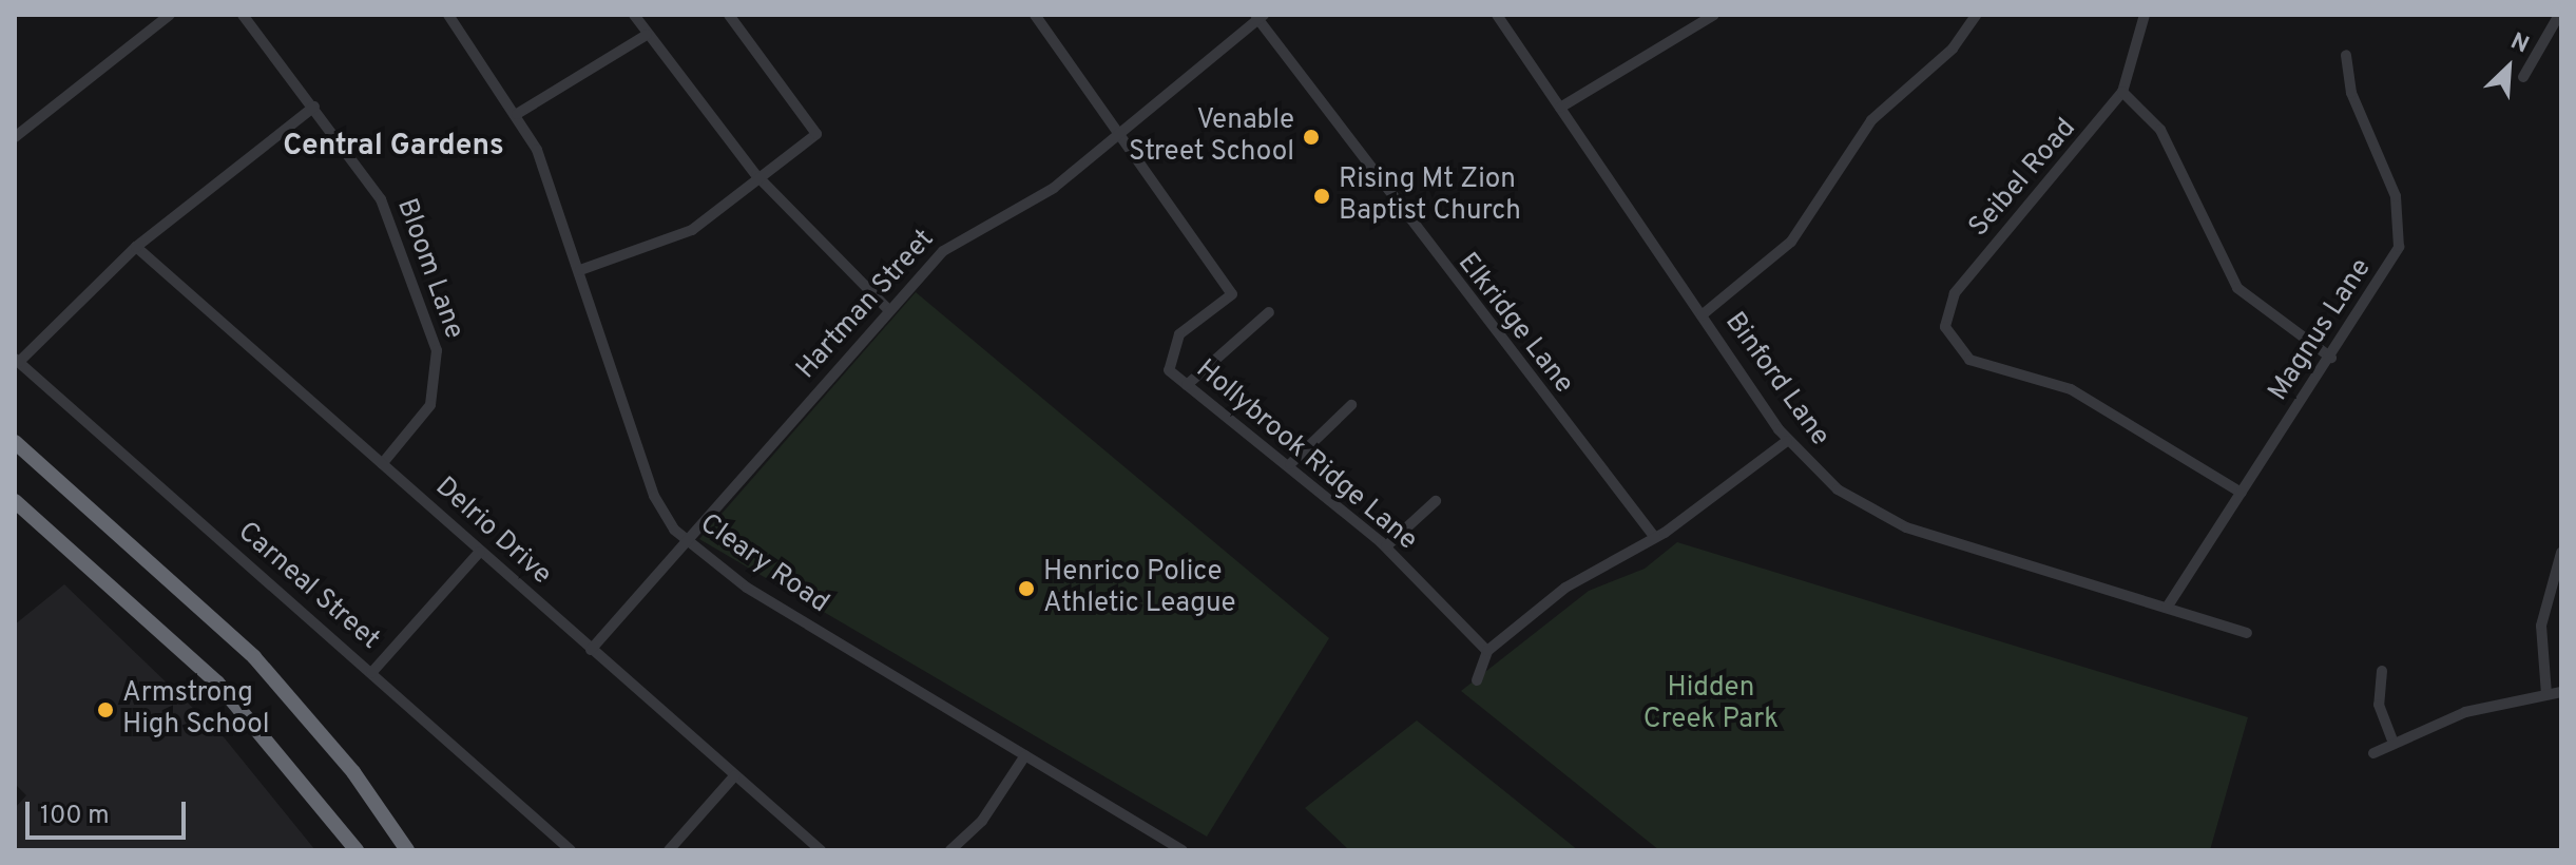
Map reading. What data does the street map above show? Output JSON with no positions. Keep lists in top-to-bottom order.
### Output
{
  "streets": {
    "street": [
      "Seibel Road",
      "Bloom Lane",
      "Hartman Street",
      "Elkridge Lane",
      "Magnus Lane",
      "Binford Lane",
      "Hollybrook Ridge Lane",
      "Delrio Drive",
      "Cleary Road",
      "Carneal Street"
    ]
  },
  "crossings": [
    ["Seibel Road", "Magnus Lane"],
    ["Bloom Lane", "Delrio Drive"],
    ["Hartman Street", "Elkridge Lane"],
    ["Hartman Street", "Hollybrook Ridge Lane"],
    ["Hartman Street", "Delrio Drive"],
    ["Hartman Street", "Cleary Road"],
    ["Magnus Lane", "Binford Lane"]
  ],
  "districts": ["Central Gardens"],
  "parks": ["Hidden Creek Park"],
  "places": [
    "Venable Street School",
    "Rising Mt Zion Baptist Church",
    "Henrico Police Athletic League",
    "Armstrong High School"
  ],
  "scale_bar": "100 m",
  "north": "top right"
}
